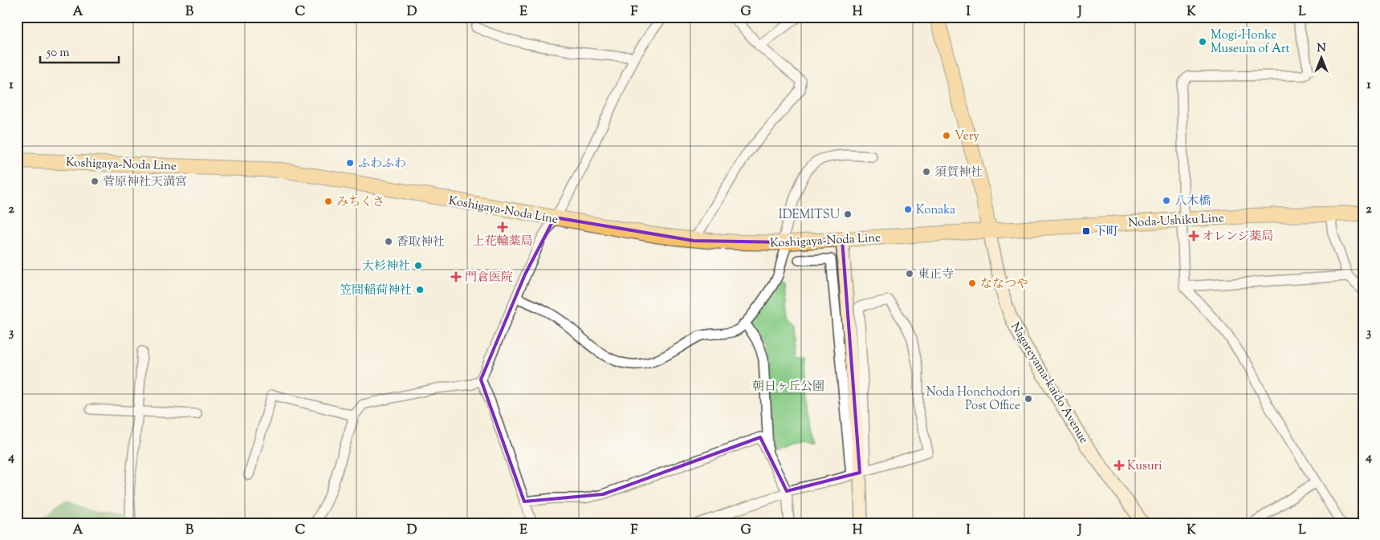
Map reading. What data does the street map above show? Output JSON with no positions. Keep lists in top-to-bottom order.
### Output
{
  "streets": {
    "main road": ["Koshigaya-Noda Line", "Noda-Ushiku Line", "Nagareyama-kaido Avenue"]
  },
  "crossings": [
    ["Koshigaya-Noda Line", "Noda-Ushiku Line"],
    ["Koshigaya-Noda Line", "Nagareyama-kaido Avenue"],
    ["Noda-Ushiku Line", "Nagareyama-kaido Avenue"]
  ],
  "parks": ["朝日ヶ丘公園"],
  "places": {
    "other": [
      "Mogi-Honke Museum of Art",
      "Very",
      "ふわふわ",
      "須賀神社",
      "菅原神社天満宮",
      "八木橋",
      "みちくさ",
      "Konaka",
      "IDEMITSU",
      "香取神社",
      "大杉神社",
      "東正寺",
      "ななつや",
      "笠間稲荷神社",
      "Noda Honchodori Post Office"
    ],
    "health": [
      "上花輪薬局",
      "オレンジ薬局",
      "門倉医院",
      "Kusuri"
    ],
    "transit": ["下町"]
  },
  "scale_bar": "50 m",
  "north": "top",
  "grid": {
    "columns": [
      "A",
      "B",
      "C",
      "D",
      "E",
      "F",
      "G",
      "H",
      "I",
      "J",
      "K",
      "L"
    ],
    "rows": [
      "1",
      "2",
      "3",
      "4"
    ]
  }
}
